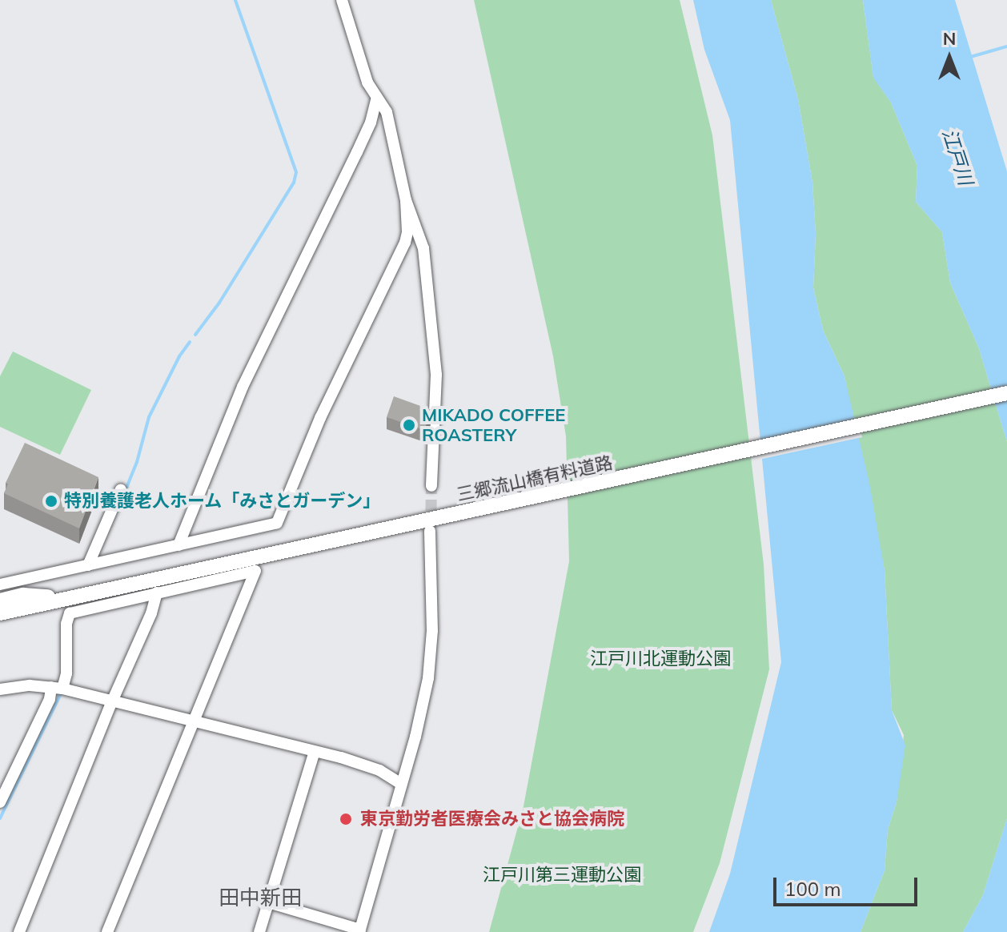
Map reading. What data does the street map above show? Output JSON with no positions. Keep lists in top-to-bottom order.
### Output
{
  "streets": {
    "main road": ["三郷流山橋有料道路"]
  },
  "districts": ["田中新田"],
  "water": ["江戸川"],
  "parks": ["江戸川北運動公園", "江戸川第三運動公園"],
  "places": ["MIKADO COFFEE ROASTERY", "特別養護老人ホーム「みさとガーデン」", "東京勤労者医療会みさと協会病院"],
  "scale_bar": "100 m",
  "north": "top"
}
